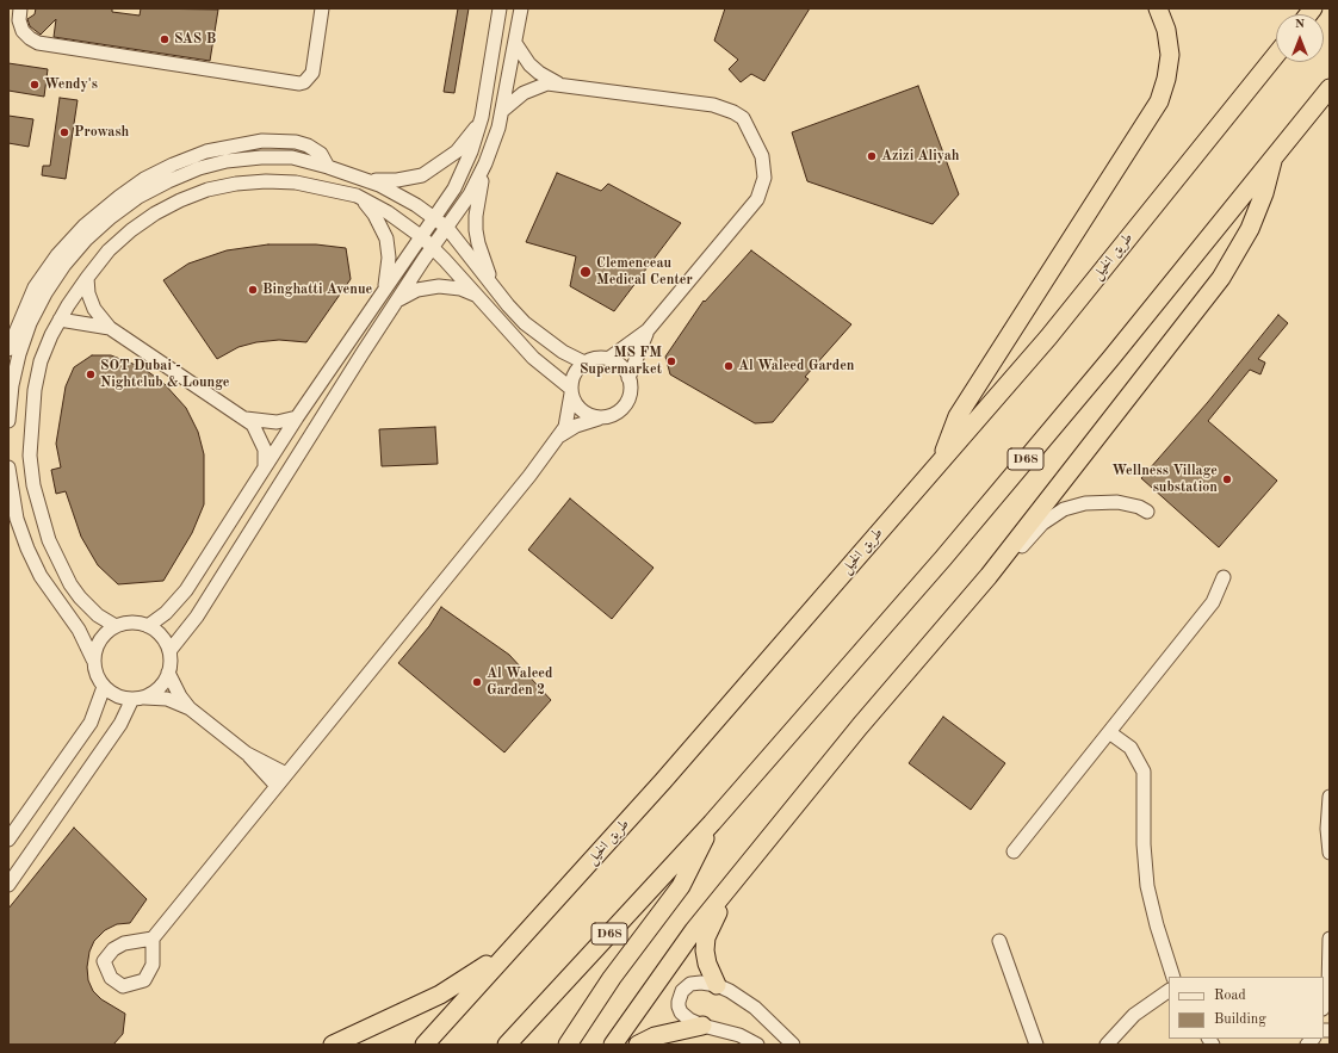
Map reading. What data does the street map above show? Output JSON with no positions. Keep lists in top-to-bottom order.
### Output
{
  "streets": {
    "highway": ["طريق الخيل", "D68"]
  },
  "places": [
    "SAS B",
    "Wendy's",
    "Prowash",
    "Azizi Aliyah",
    "Clemenceau Medical Center",
    "Binghatti Avenue",
    "MS FM Supermarket",
    "Al Waleed Garden",
    "SOT Dubai - Nightclub & Lounge",
    "Wellness Village substation",
    "Al Waleed Garden 2"
  ],
  "legend": ["Road", "Building"],
  "north": "top"
}
